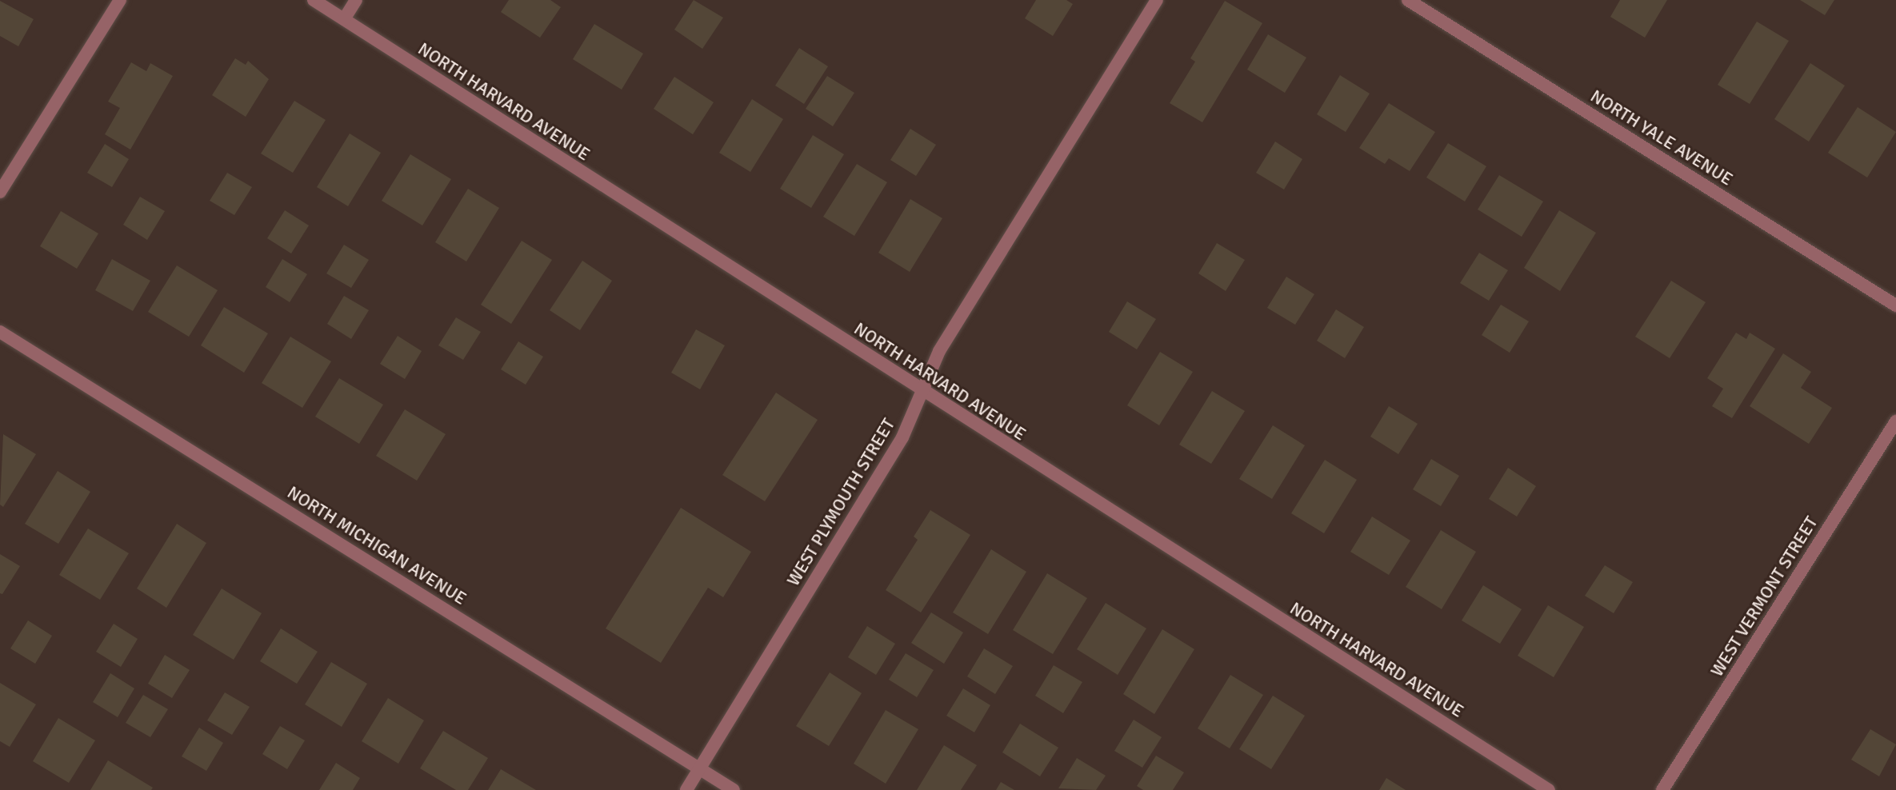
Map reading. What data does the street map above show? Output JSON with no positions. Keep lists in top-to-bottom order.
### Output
{
  "streets": {
    "street": [
      "NORTH HARVARD AVENUE",
      "NORTH YALE AVENUE",
      "WEST PLYMOUTH STREET",
      "NORTH MICHIGAN AVENUE",
      "WEST VERMONT STREET"
    ]
  },
  "crossings": [
    ["NORTH HARVARD AVENUE", "WEST PLYMOUTH STREET"],
    ["WEST PLYMOUTH STREET", "NORTH MICHIGAN AVENUE"]
  ]
}
